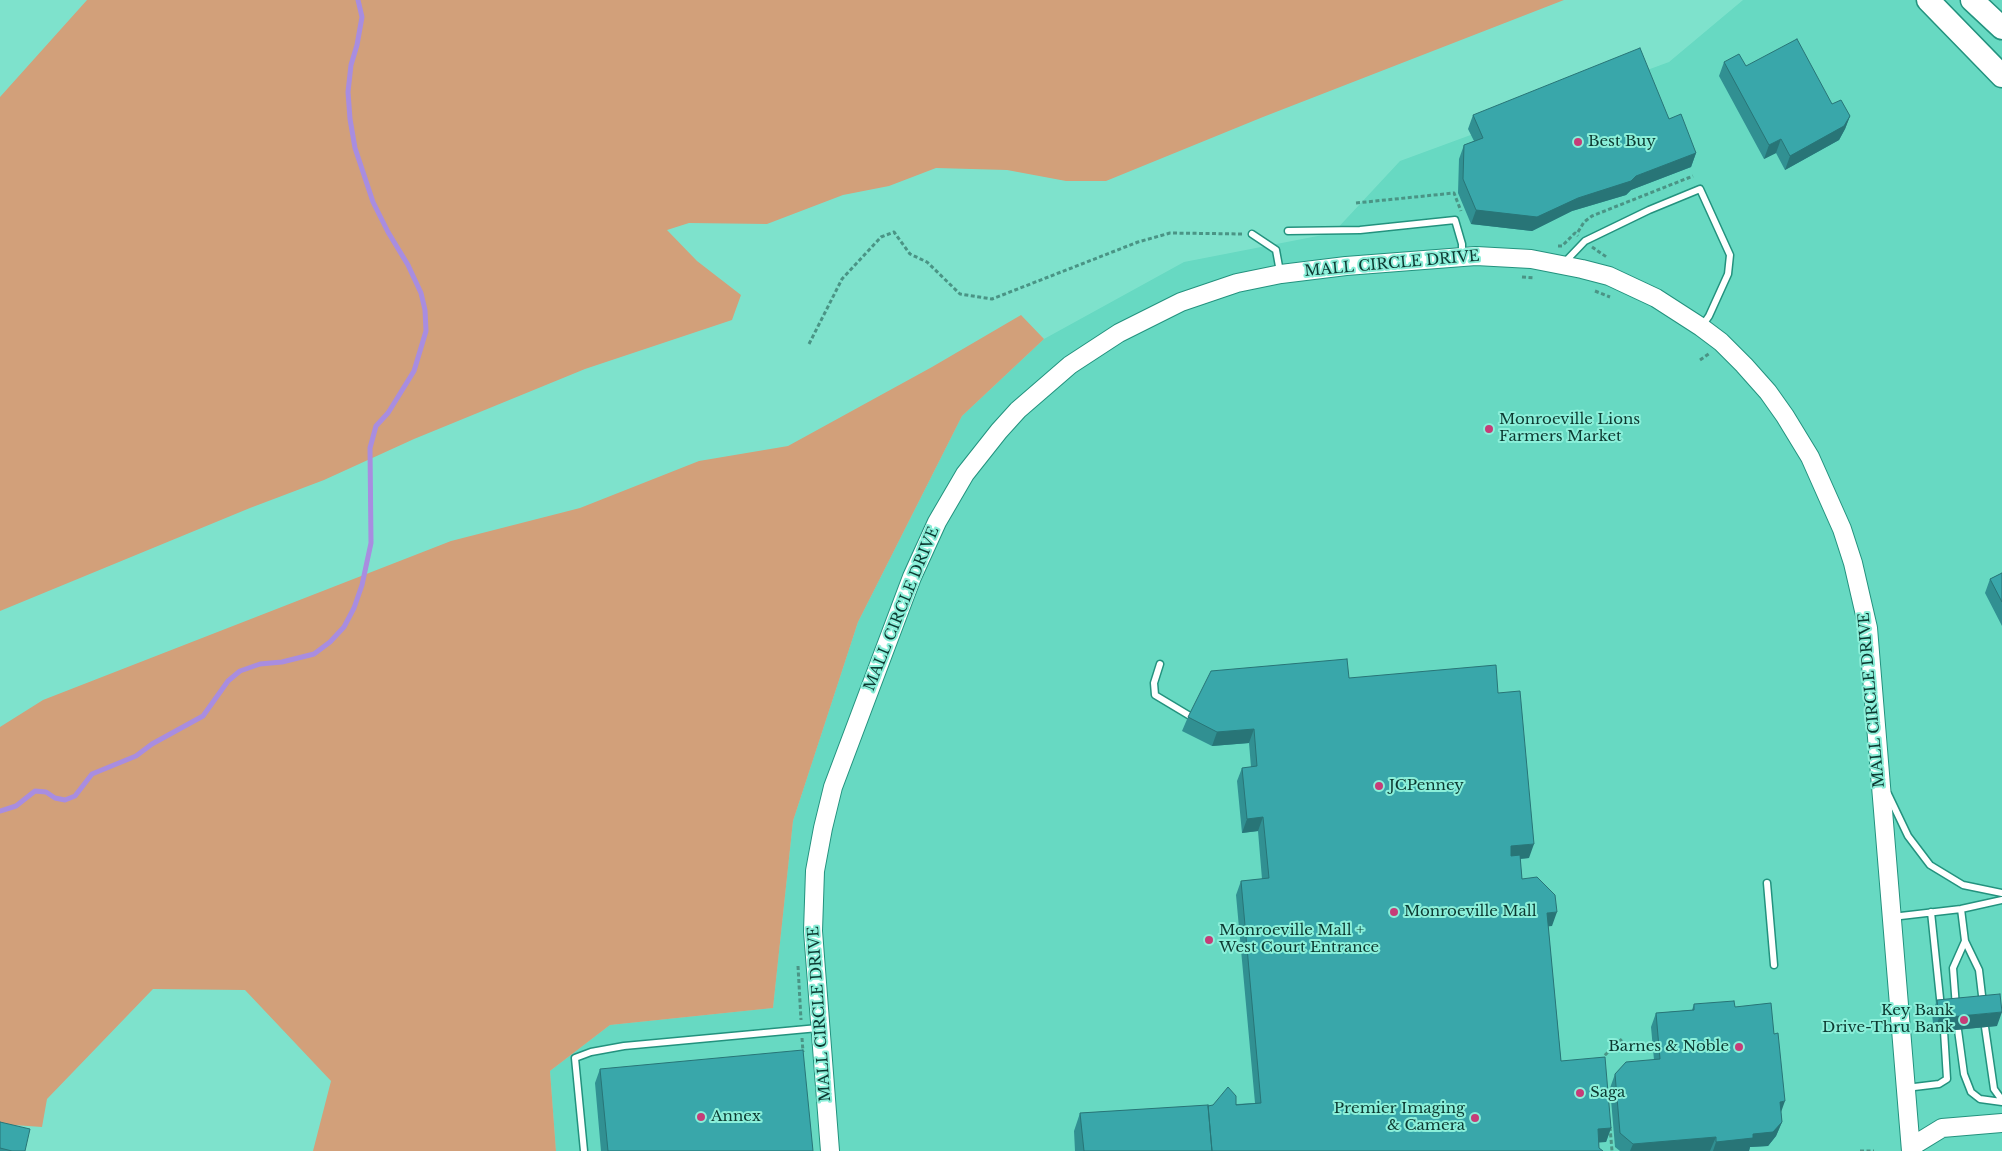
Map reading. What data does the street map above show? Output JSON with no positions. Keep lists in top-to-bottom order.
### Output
{
  "streets": {
    "street": ["MALL CIRCLE DRIVE"]
  },
  "places": [
    "Best Buy",
    "Monroeville Lions Farmers Market",
    "JCPenney",
    "Monroeville Mall",
    "Monroeville Mall + West Court Entrance",
    "Key Bank Drive-Thru Bank",
    "Barnes & Noble",
    "Saga",
    "Annex",
    "Premier Imaging & Camera"
  ]
}
